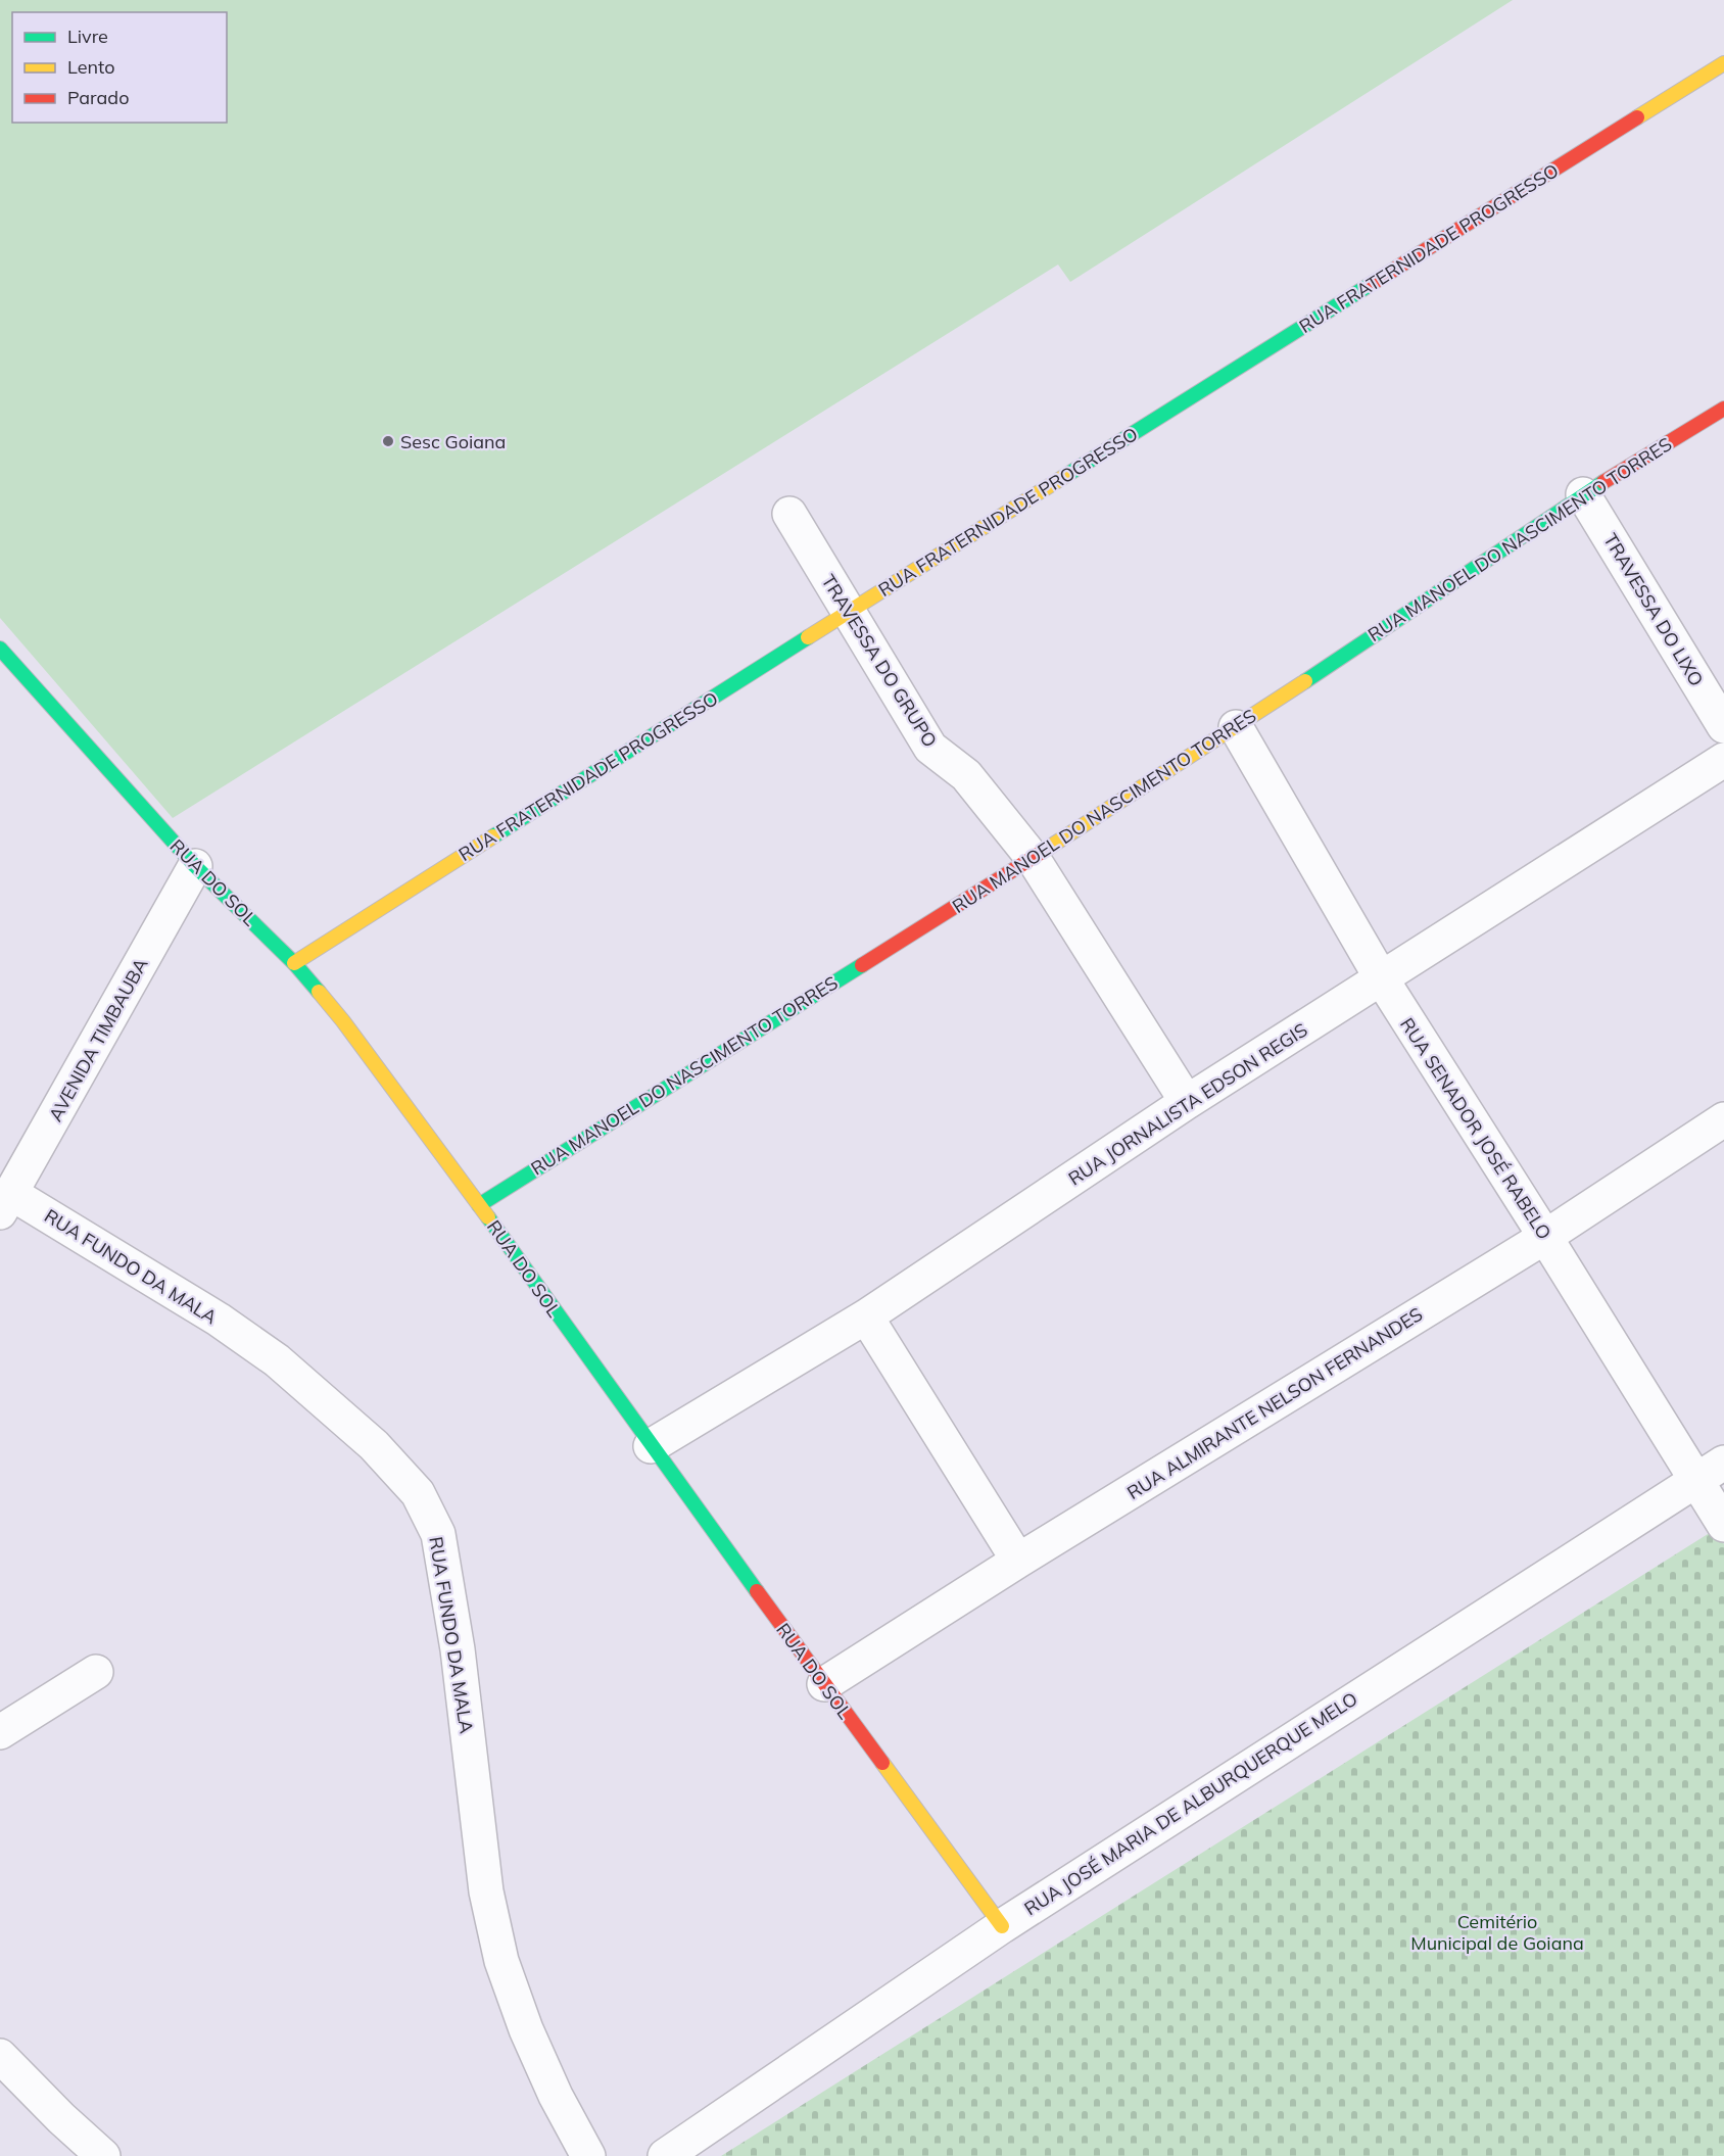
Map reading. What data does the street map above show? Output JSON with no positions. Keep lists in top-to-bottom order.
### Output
{
  "streets": {
    "street": [
      "RUA FRATERNIDADE PROGRESSO",
      "RUA MANOEL DO NASCIMENTO TORRES",
      "TRAVESSA DO LIXO",
      "TRAVESSA DO GRUPO",
      "RUA DO SOL",
      "AVENIDA TIMBAUBA",
      "RUA JORNALISTA EDSON REGIS",
      "RUA SENADOR JOSÉ RABELO",
      "RUA FUNDO DA MALA",
      "RUA ALMIRANTE NELSON FERNANDES",
      "RUA JOSÉ MARIA DE ALBURQUERQUE MELO"
    ]
  },
  "crossings": [
    ["RUA FRATERNIDADE PROGRESSO", "TRAVESSA DO GRUPO"],
    ["RUA FRATERNIDADE PROGRESSO", "RUA DO SOL"],
    ["RUA MANOEL DO NASCIMENTO TORRES", "TRAVESSA DO LIXO"],
    ["RUA MANOEL DO NASCIMENTO TORRES", "TRAVESSA DO GRUPO"],
    ["RUA MANOEL DO NASCIMENTO TORRES", "RUA DO SOL"],
    ["RUA MANOEL DO NASCIMENTO TORRES", "RUA SENADOR JOSÉ RABELO"],
    ["TRAVESSA DO GRUPO", "RUA JORNALISTA EDSON REGIS"],
    ["RUA DO SOL", "AVENIDA TIMBAUBA"],
    ["RUA DO SOL", "RUA JORNALISTA EDSON REGIS"],
    ["RUA DO SOL", "RUA ALMIRANTE NELSON FERNANDES"],
    ["RUA DO SOL", "RUA JOSÉ MARIA DE ALBURQUERQUE MELO"],
    ["AVENIDA TIMBAUBA", "RUA FUNDO DA MALA"],
    ["RUA JORNALISTA EDSON REGIS", "RUA SENADOR JOSÉ RABELO"],
    ["RUA SENADOR JOSÉ RABELO", "RUA ALMIRANTE NELSON FERNANDES"],
    ["RUA SENADOR JOSÉ RABELO", "RUA JOSÉ MARIA DE ALBURQUERQUE MELO"]
  ],
  "parks": ["Cemitério Municipal de Goiana"],
  "places": ["Sesc Goiana"],
  "legend": ["Livre", "Lento", "Parado"]
}
